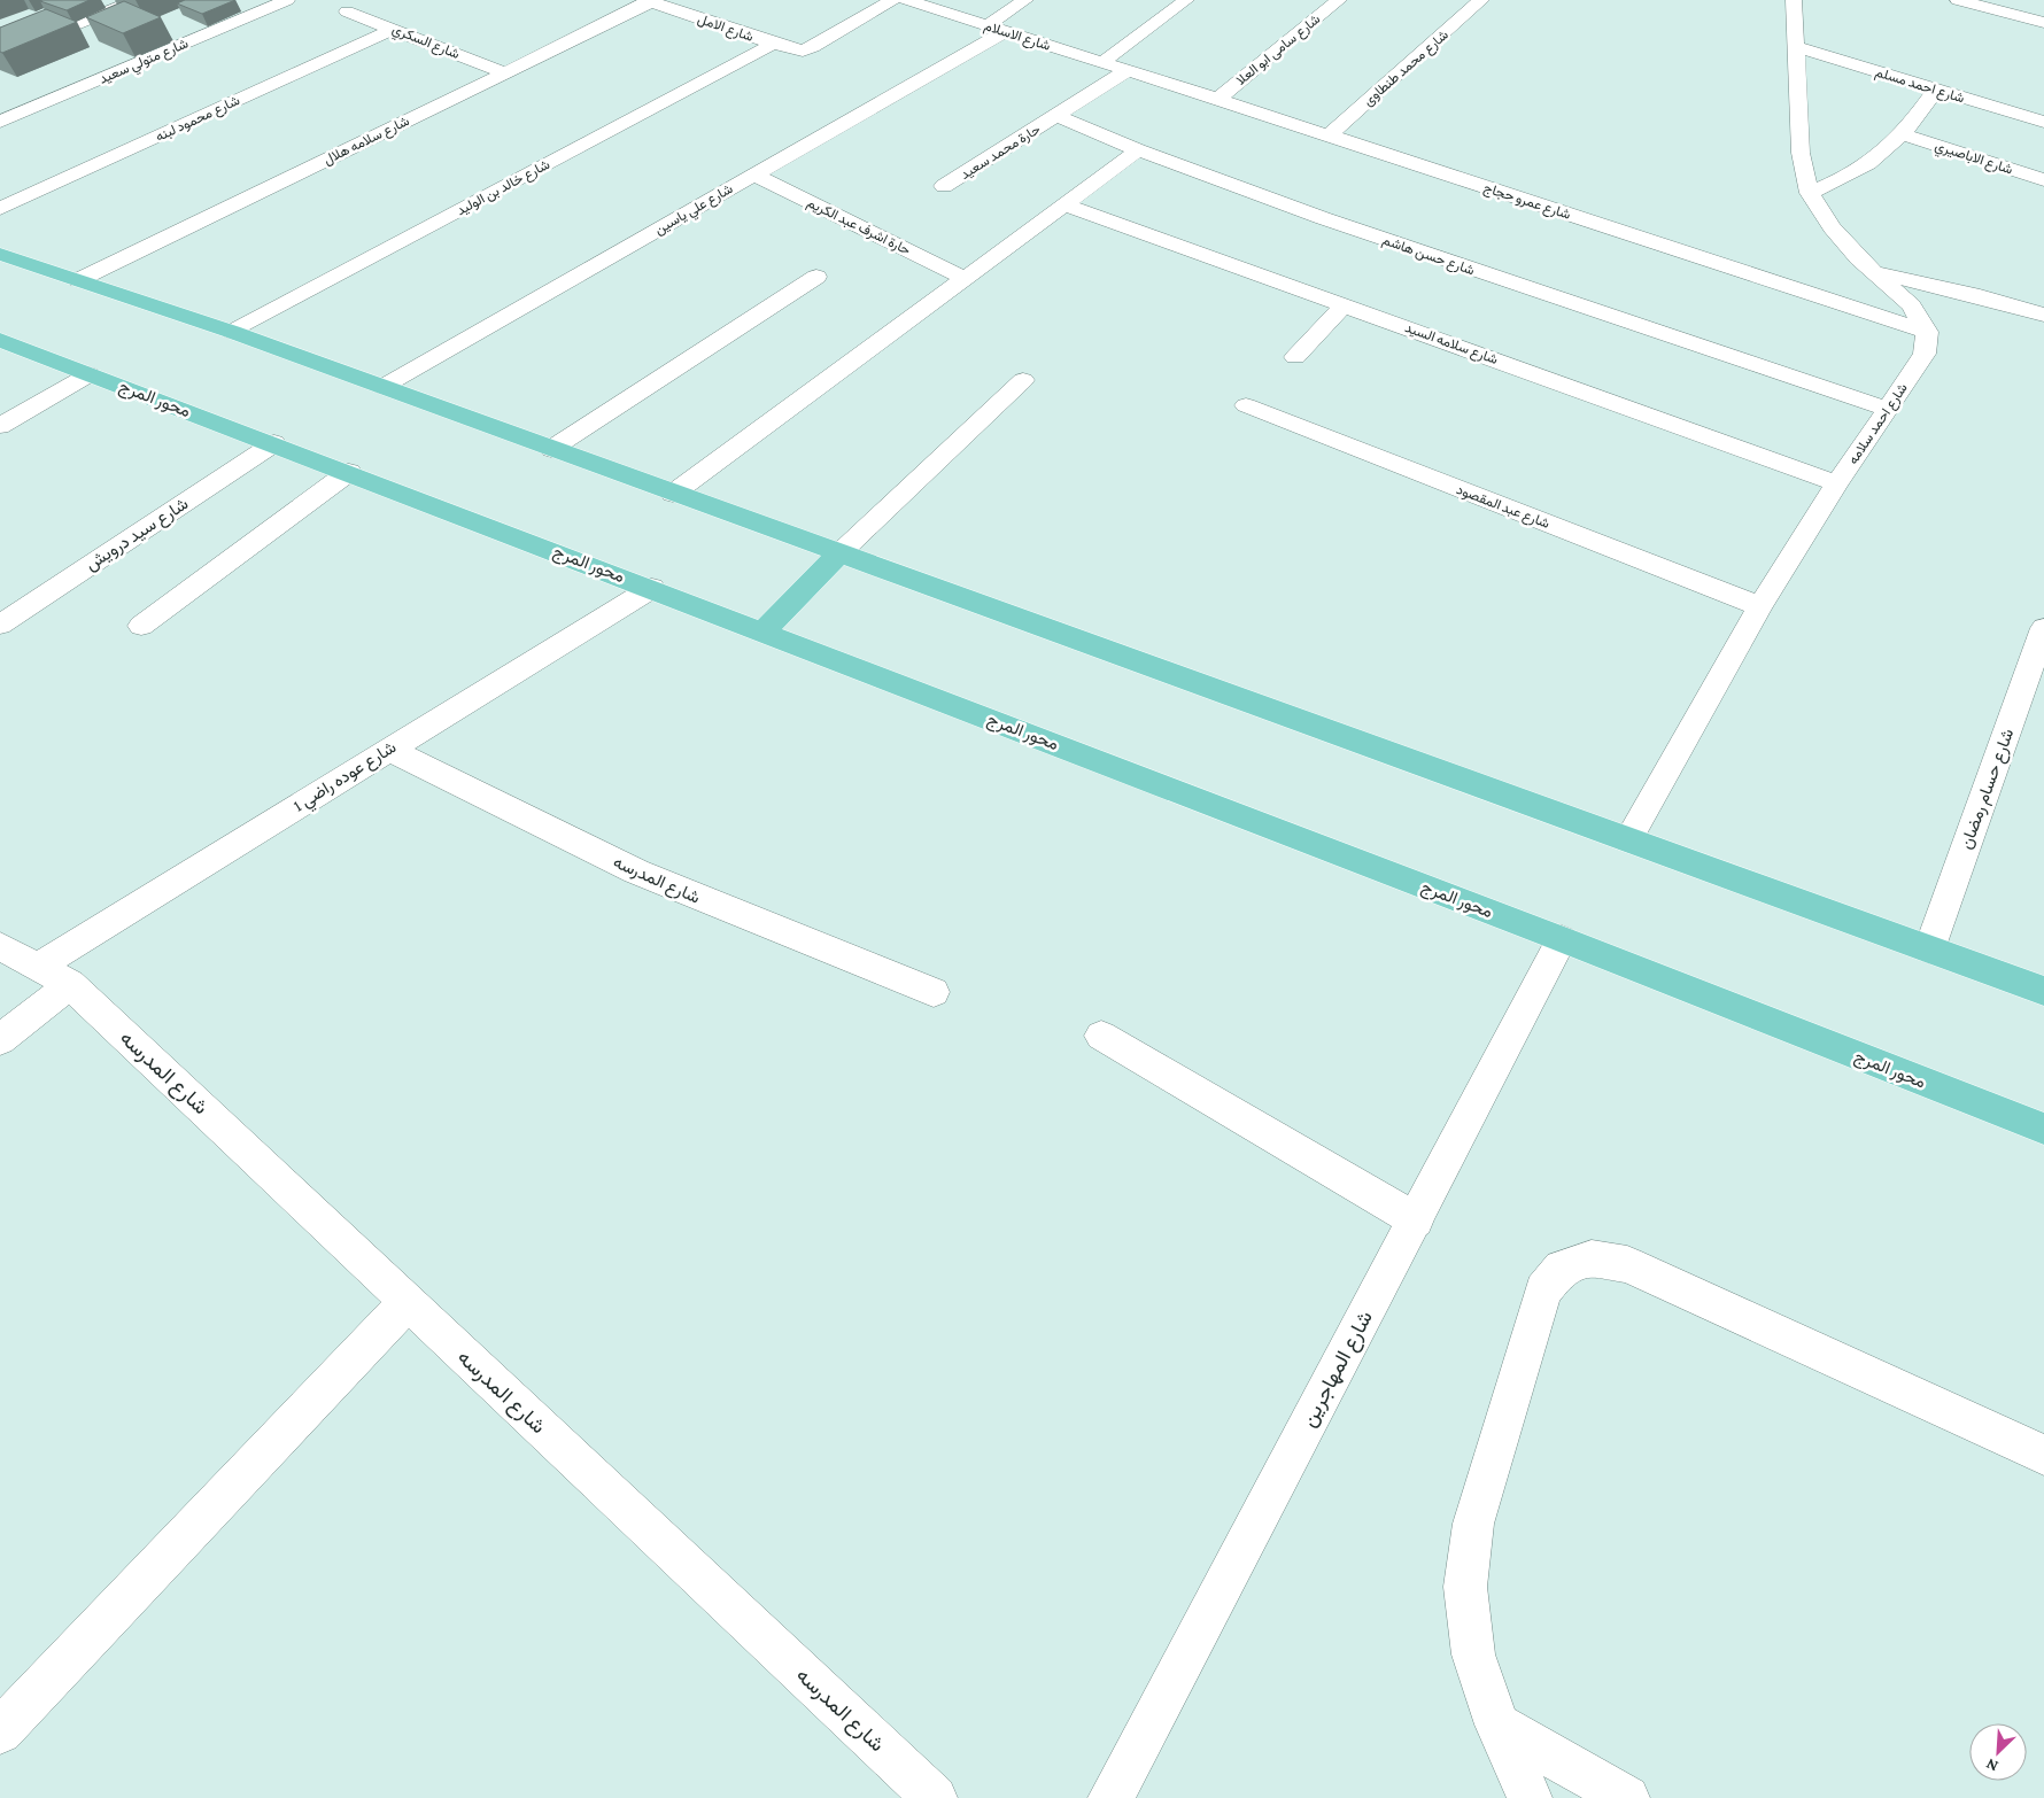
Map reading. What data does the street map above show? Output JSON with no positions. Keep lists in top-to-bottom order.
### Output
{
  "streets": {
    "main road": ["محور المرج"],
    "street": [
      "شارع الامل",
      "شارع الاسلام",
      "شارع السكري",
      "شارع سامى ابو العلا",
      "شارع متولي سعيد",
      "شارع محمد طنطاوى",
      "شارع احمد مسلم",
      "شارع محمود لبنه",
      "شارع سلامه هلال",
      "حارة محمد سعيد",
      "شارع الاباصيري",
      "شارع خالد بن الوليد",
      "شارع عمرو حجاج",
      "شارع علي ياسين",
      "حارة اشرف عبد الكريم",
      "شارع حسن هاشم",
      "شارع سلامه السيد",
      "شارع احمد سلامه",
      "شارع عبد المقصود",
      "شارع سيد درويش",
      "شارع عوده راضي 1",
      "شارع حسام رمضان",
      "شارع المدرسه",
      "شارع المهاجرين"
    ]
  },
  "crossings": [
    ["شارع الامل", "شارع سلامه هلال"],
    ["شارع الامل", "شارع خالد بن الوليد"],
    ["شارع الاسلام", "شارع عمرو حجاج"],
    ["شارع الاسلام", "شارع علي ياسين"],
    ["شارع السكري", "شارع محمود لبنه"],
    ["شارع السكري", "شارع سلامه هلال"],
    ["شارع سامى ابو العلا", "شارع عمرو حجاج"],
    ["شارع محمد طنطاوى", "شارع عمرو حجاج"],
    ["حارة محمد سعيد", "شارع حسن هاشم"],
    ["شارع عمرو حجاج", "شارع احمد سلامه"],
    ["شارع علي ياسين", "حارة اشرف عبد الكريم"],
    ["شارع حسن هاشم", "شارع احمد سلامه"],
    ["شارع سلامه السيد", "شارع احمد سلامه"],
    ["محور المرج", "شارع سيد درويش"],
    ["محور المرج", "شارع عوده راضي 1"],
    ["محور المرج", "شارع المهاجرين"],
    ["شارع احمد سلامه", "شارع عبد المقصود"],
    ["شارع عوده راضي 1", "شارع المدرسه"]
  ],
  "north": "bottom left"
}
